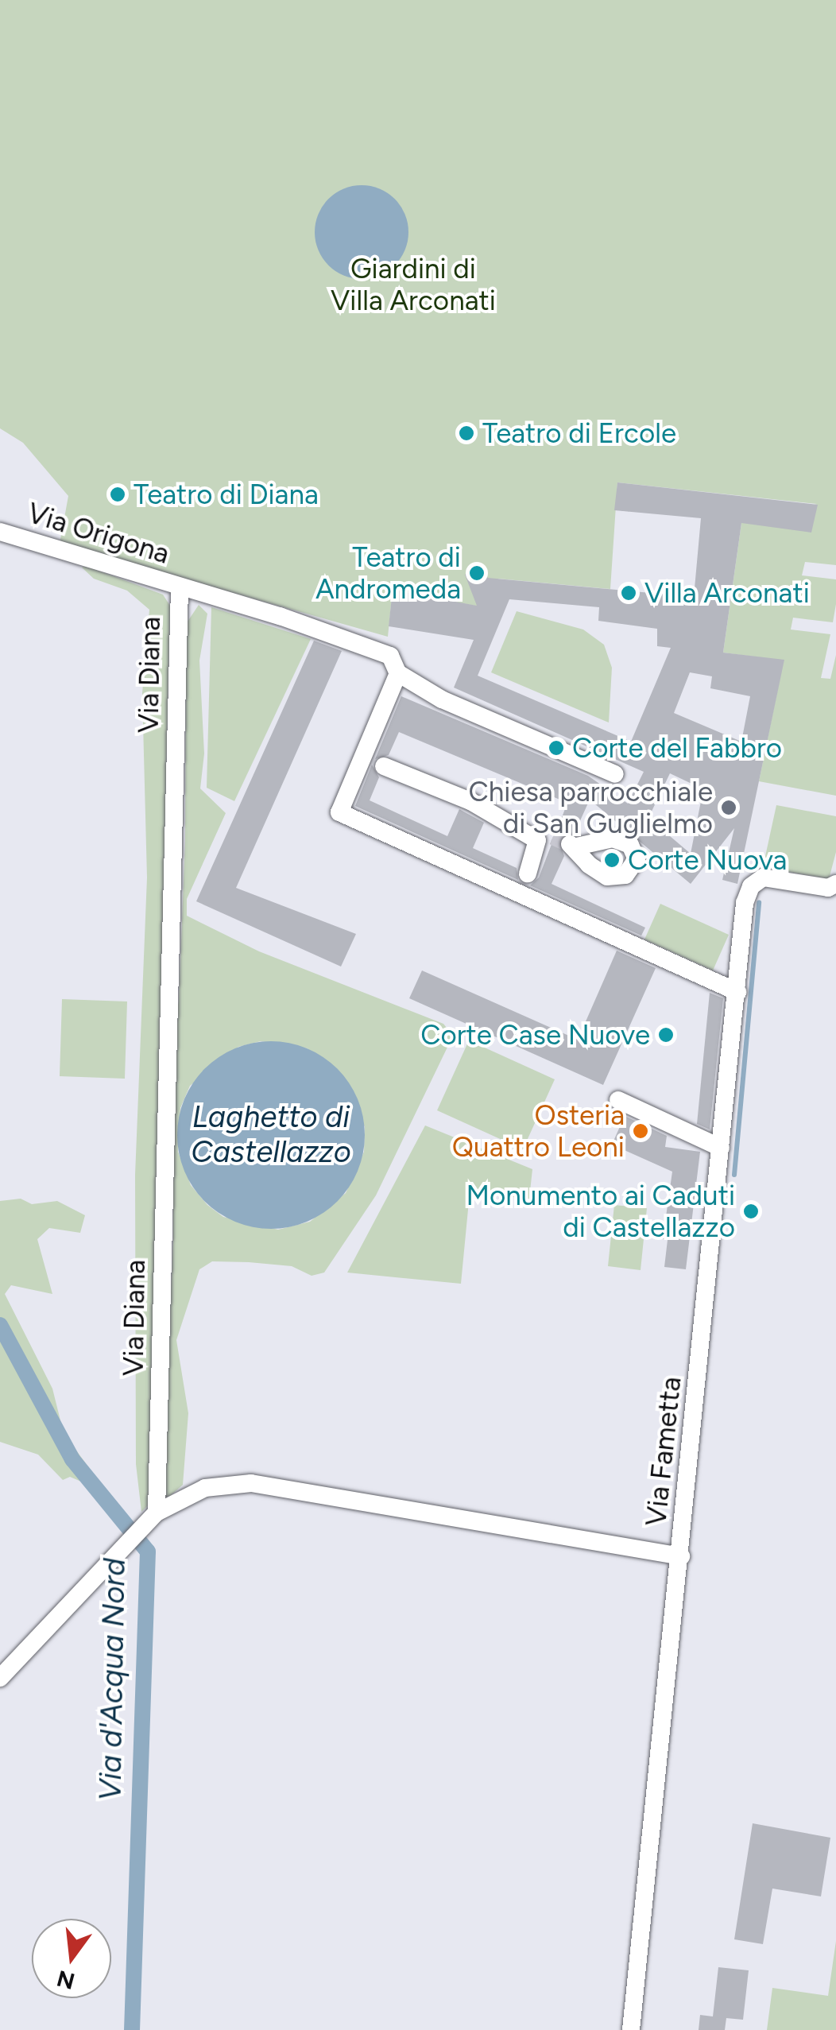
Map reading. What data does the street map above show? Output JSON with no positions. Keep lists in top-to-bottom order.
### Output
{
  "streets": {
    "street": ["Via Origona", "Via Diana", "Via Fametta"]
  },
  "crossings": [
    ["Via Origona", "Via Diana"]
  ],
  "water": ["Laghetto di Castellazzo", "Via d'Acqua Nord"],
  "parks": ["Giardini di Villa Arconati"],
  "places": [
    "Teatro di Ercole",
    "Teatro di Diana",
    "Teatro di Andromeda",
    "Villa Arconati",
    "Corte del Fabbro",
    "Chiesa parrocchiale di San Guglielmo",
    "Corte Nuova",
    "Corte Case Nuove",
    "Osteria Quattro Leoni",
    "Monumento ai Caduti di Castellazzo"
  ],
  "north": "bottom"
}
